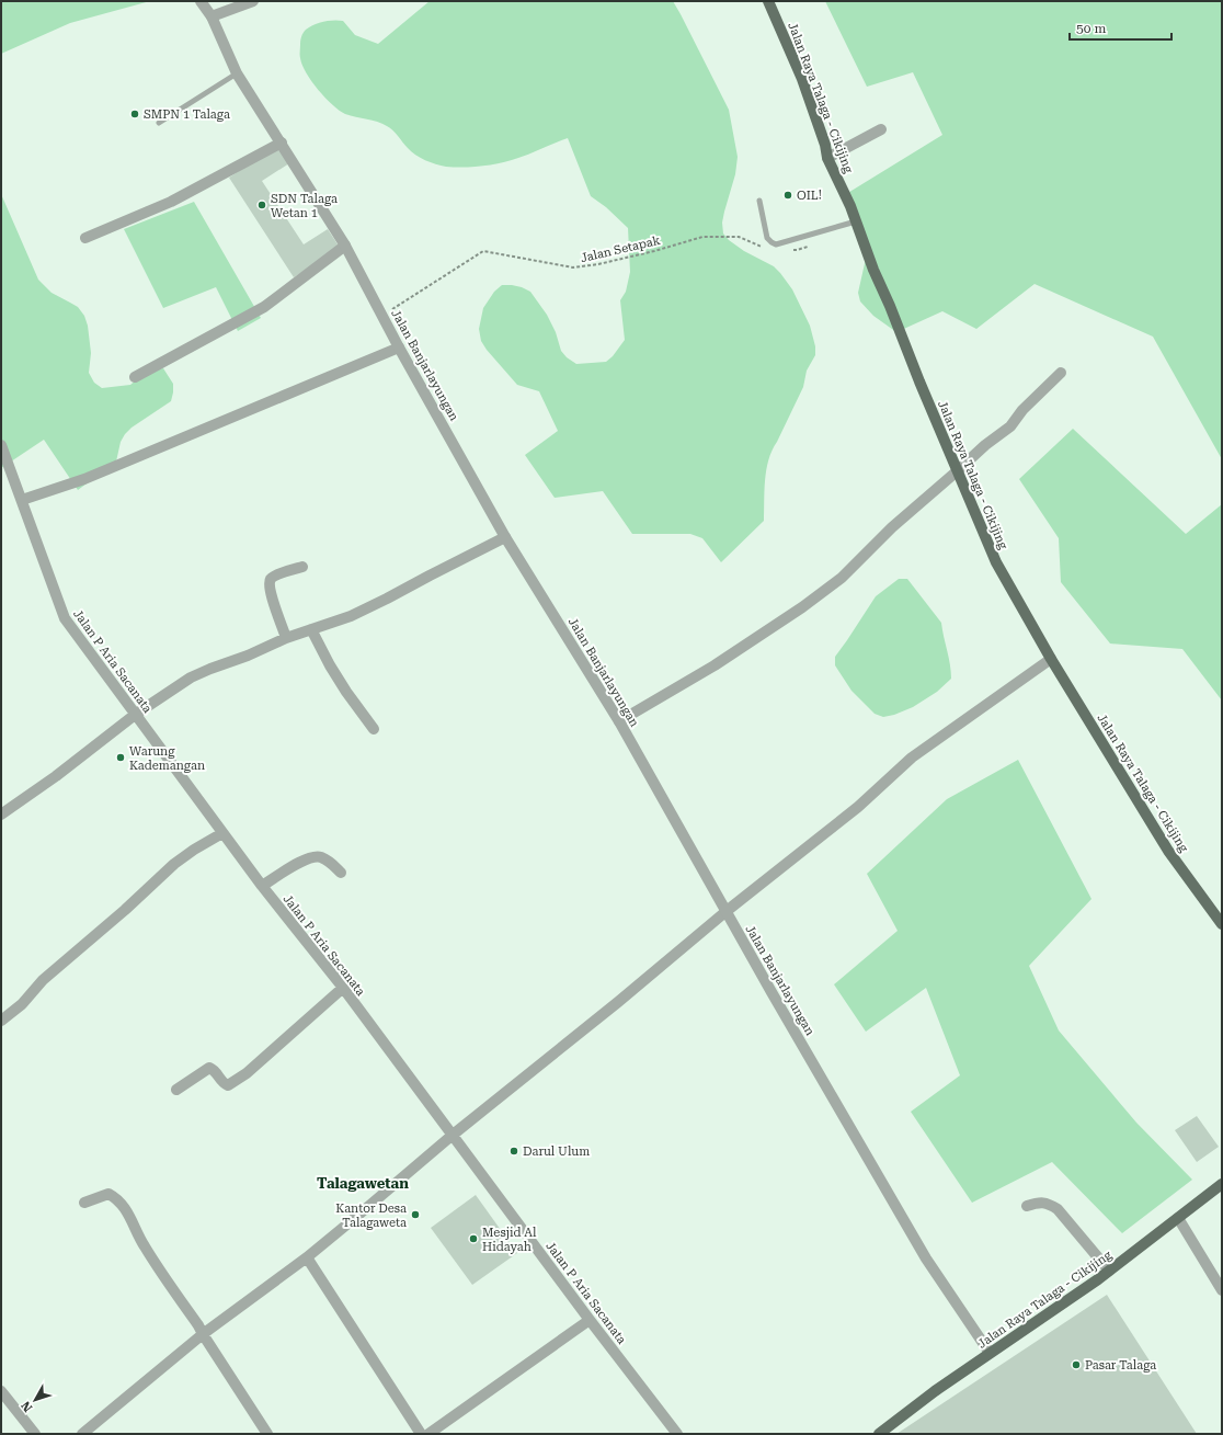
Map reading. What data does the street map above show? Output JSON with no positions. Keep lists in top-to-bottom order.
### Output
{
  "streets": {
    "main road": ["Jalan Raya Talaga - Cikijing"],
    "street": ["Jalan Banjarlayungan", "Jalan P Aria Sacanata"],
    "path": ["Jalan Setapak"]
  },
  "crossings": [
    ["Jalan Raya Talaga - Cikijing", "Jalan Banjarlayungan"],
    ["Jalan Setapak", "Jalan Banjarlayungan"]
  ],
  "districts": ["Talagawetan"],
  "places": [
    "SMPN 1 Talaga",
    "OIL!",
    "SDN Talaga Wetan 1",
    "Warung Kademangan",
    "Darul Ulum",
    "Kantor Desa Talagaweta",
    "Mesjid Al Hidayah",
    "Pasar Talaga"
  ],
  "scale_bar": "50 m",
  "north": "bottom left"
}
